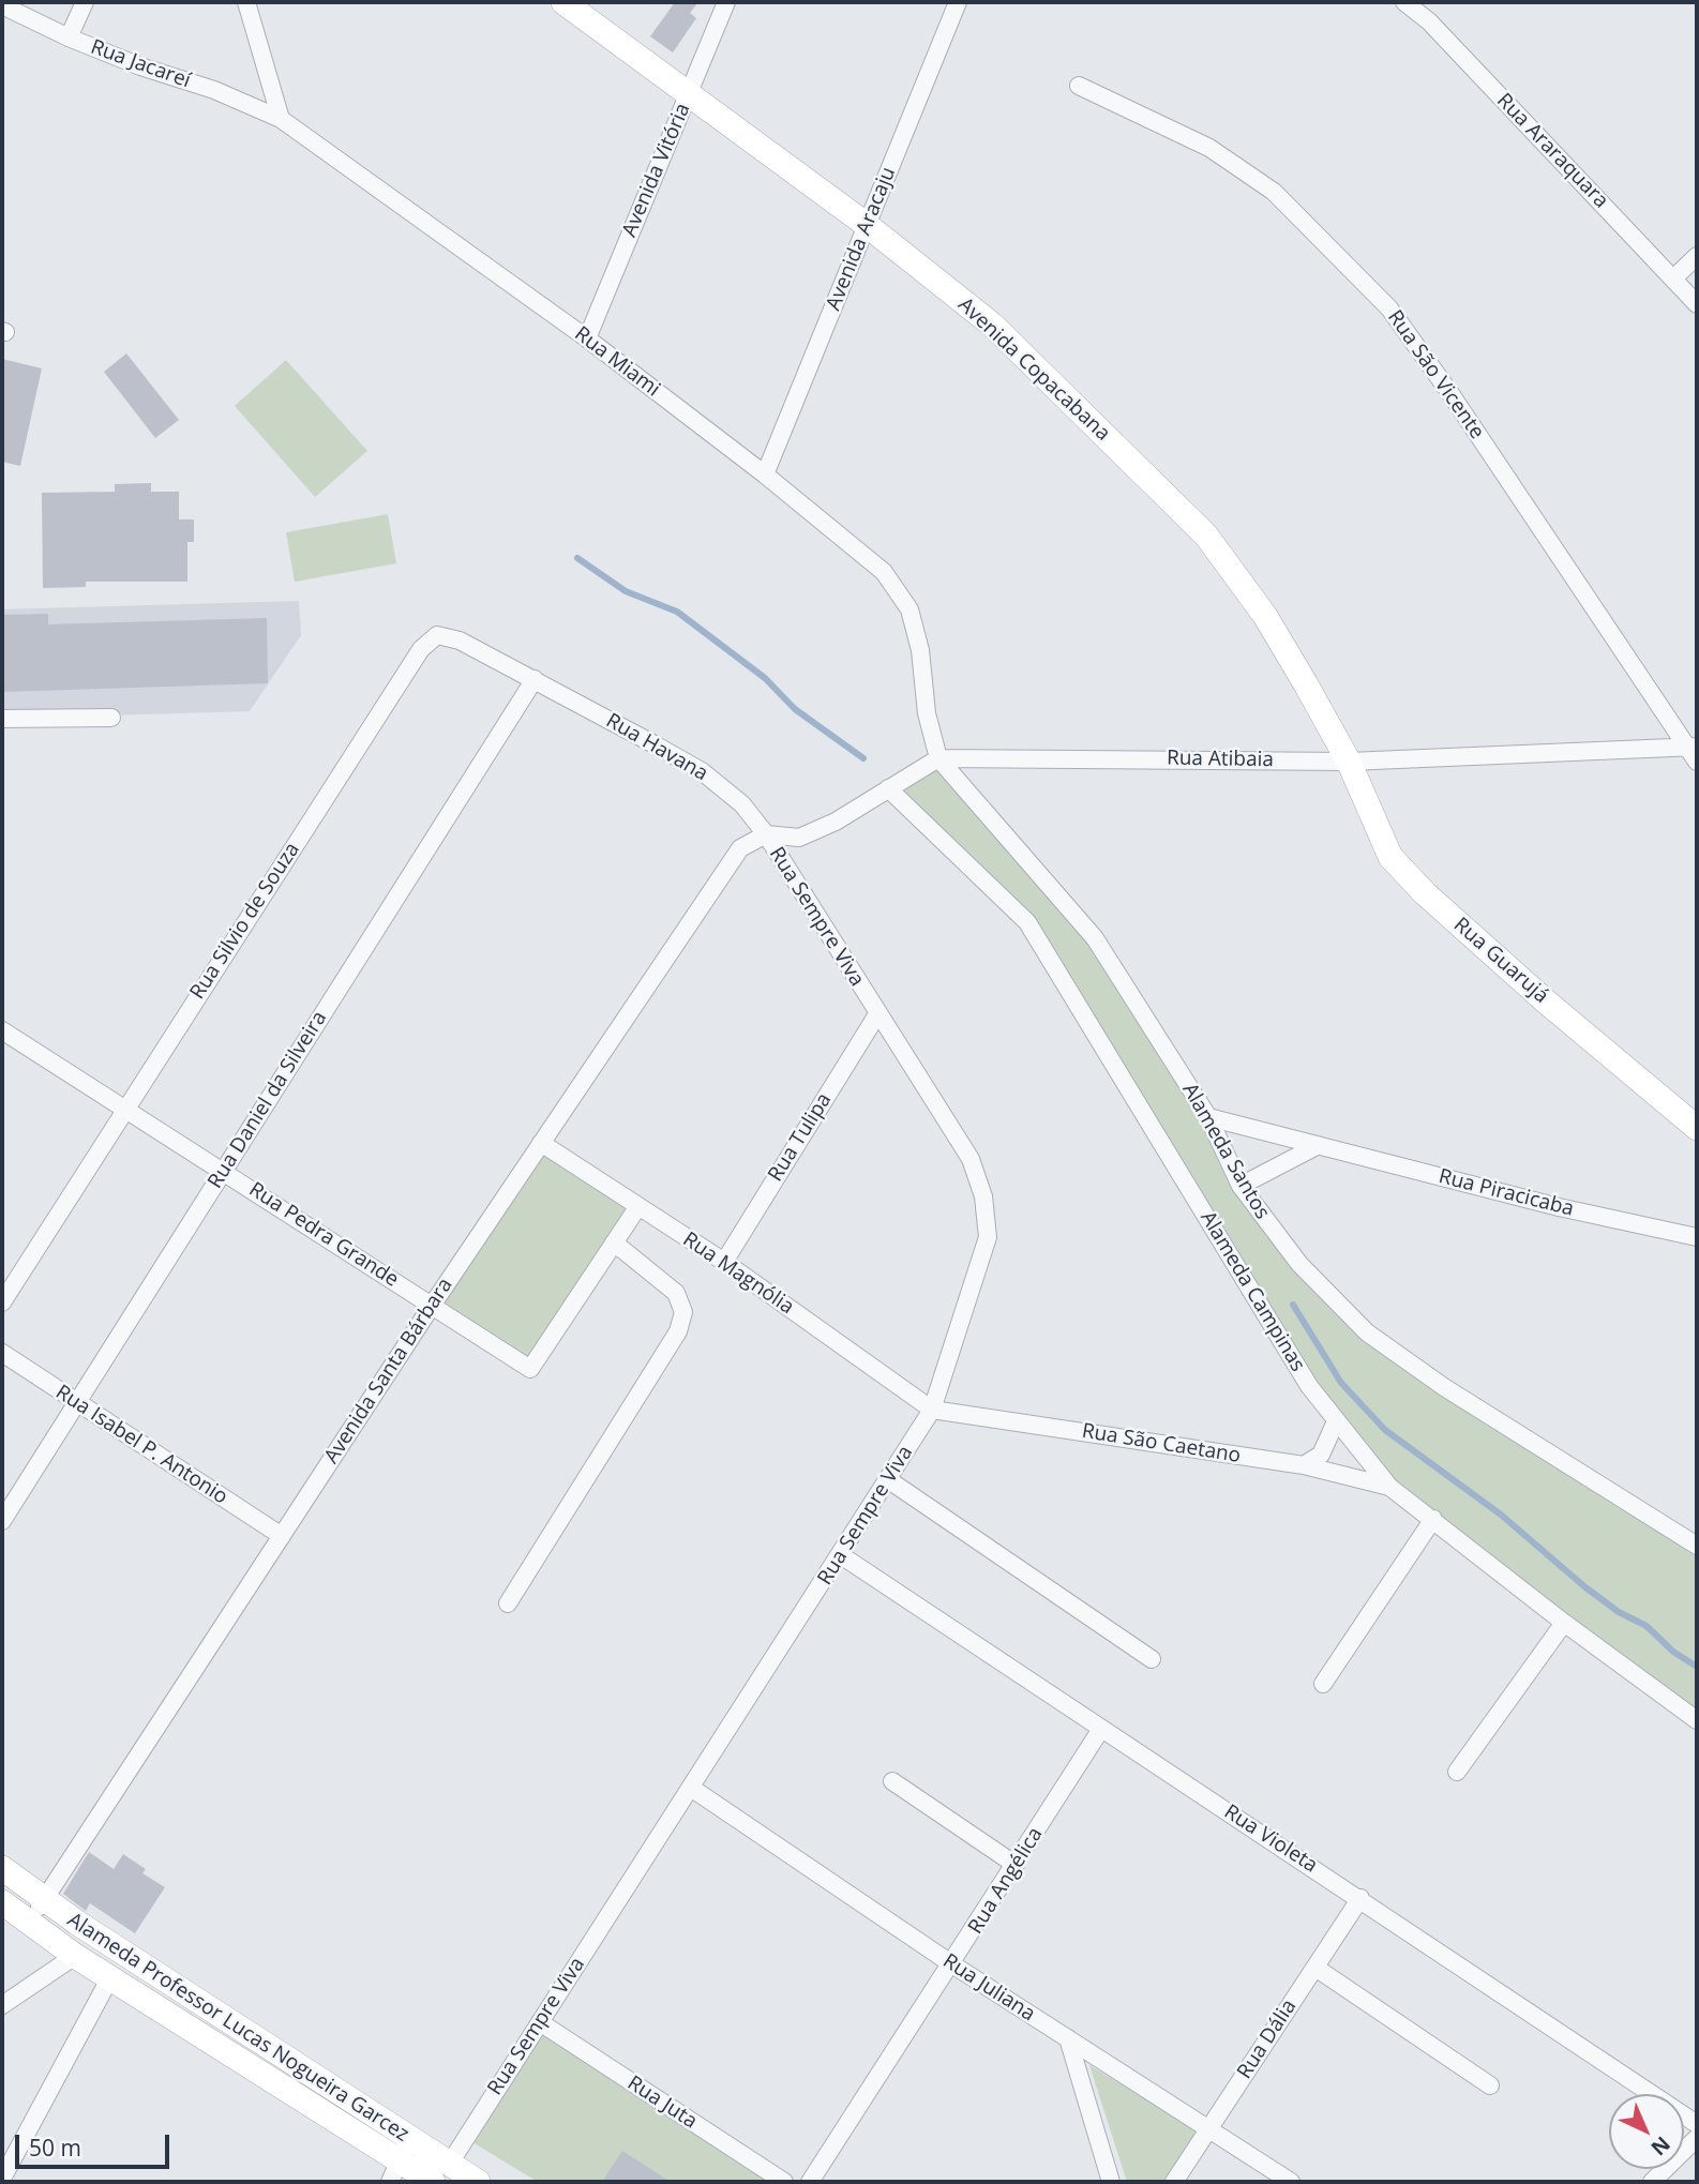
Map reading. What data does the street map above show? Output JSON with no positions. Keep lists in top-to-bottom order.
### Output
{
  "streets": {
    "street": [
      "Rua Jacareí",
      "Rua Araraquara",
      "Avenida Vitória",
      "Avenida Aracaju",
      "Rua Miami",
      "Avenida Copacabana",
      "Rua São Vicente",
      "Rua Havana",
      "Rua Atibaia",
      "Rua Sempre Viva",
      "Rua Silvio de Souza",
      "Rua Guarujá",
      "Rua Daniel da Silveira",
      "Rua Tulipa",
      "Alameda Santos",
      "Rua Piracicaba",
      "Rua Pedra Grande",
      "Rua Magnólia",
      "Alameda Campinas",
      "Avenida Santa Bárbara",
      "Rua São Caetano",
      "Rua Isabel P. Antonio",
      "Rua Violeta",
      "Rua Angélica",
      "Rua Juliana",
      "Alameda Professor Lucas Nogueira Garcez",
      "Rua Dália",
      "Rua Juta"
    ]
  },
  "crossings": [
    ["Rua Jacareí", "Rua Miami"],
    ["Avenida Vitória", "Rua Miami"],
    ["Avenida Vitória", "Avenida Copacabana"],
    ["Avenida Aracaju", "Rua Miami"],
    ["Avenida Aracaju", "Avenida Copacabana"],
    ["Rua Miami", "Rua Atibaia"],
    ["Rua Miami", "Alameda Santos"],
    ["Avenida Copacabana", "Rua Atibaia"],
    ["Avenida Copacabana", "Rua Guarujá"],
    ["Rua São Vicente", "Rua Atibaia"],
    ["Rua Havana", "Rua Sempre Viva"],
    ["Rua Havana", "Rua Silvio de Souza"],
    ["Rua Havana", "Rua Daniel da Silveira"],
    ["Rua Havana", "Avenida Santa Bárbara"],
    ["Rua Atibaia", "Rua Guarujá"],
    ["Rua Atibaia", "Alameda Santos"],
    ["Rua Sempre Viva", "Rua Tulipa"],
    ["Rua Sempre Viva", "Rua Magnólia"],
    ["Rua Sempre Viva", "Avenida Santa Bárbara"],
    ["Rua Sempre Viva", "Rua São Caetano"],
    ["Rua Sempre Viva", "Rua Violeta"],
    ["Rua Sempre Viva", "Rua Juliana"],
    ["Rua Sempre Viva", "Alameda Professor Lucas Nogueira Garcez"],
    ["Rua Sempre Viva", "Rua Juta"],
    ["Rua Silvio de Souza", "Rua Daniel da Silveira"],
    ["Rua Silvio de Souza", "Rua Pedra Grande"],
    ["Rua Daniel da Silveira", "Rua Pedra Grande"],
    ["Rua Daniel da Silveira", "Rua Isabel P. Antonio"],
    ["Rua Tulipa", "Rua Magnólia"],
    ["Alameda Santos", "Rua Piracicaba"],
    ["Rua Pedra Grande", "Avenida Santa Bárbara"],
    ["Rua Magnólia", "Avenida Santa Bárbara"],
    ["Rua Magnólia", "Rua São Caetano"],
    ["Alameda Campinas", "Rua São Caetano"],
    ["Avenida Santa Bárbara", "Rua Isabel P. Antonio"],
    ["Avenida Santa Bárbara", "Alameda Professor Lucas Nogueira Garcez"],
    ["Rua Violeta", "Rua Angélica"],
    ["Rua Violeta", "Rua Dália"],
    ["Rua Angélica", "Rua Juliana"],
    ["Rua Juliana", "Rua Dália"]
  ],
  "scale_bar": "50 m",
  "north": "bottom right"
}
